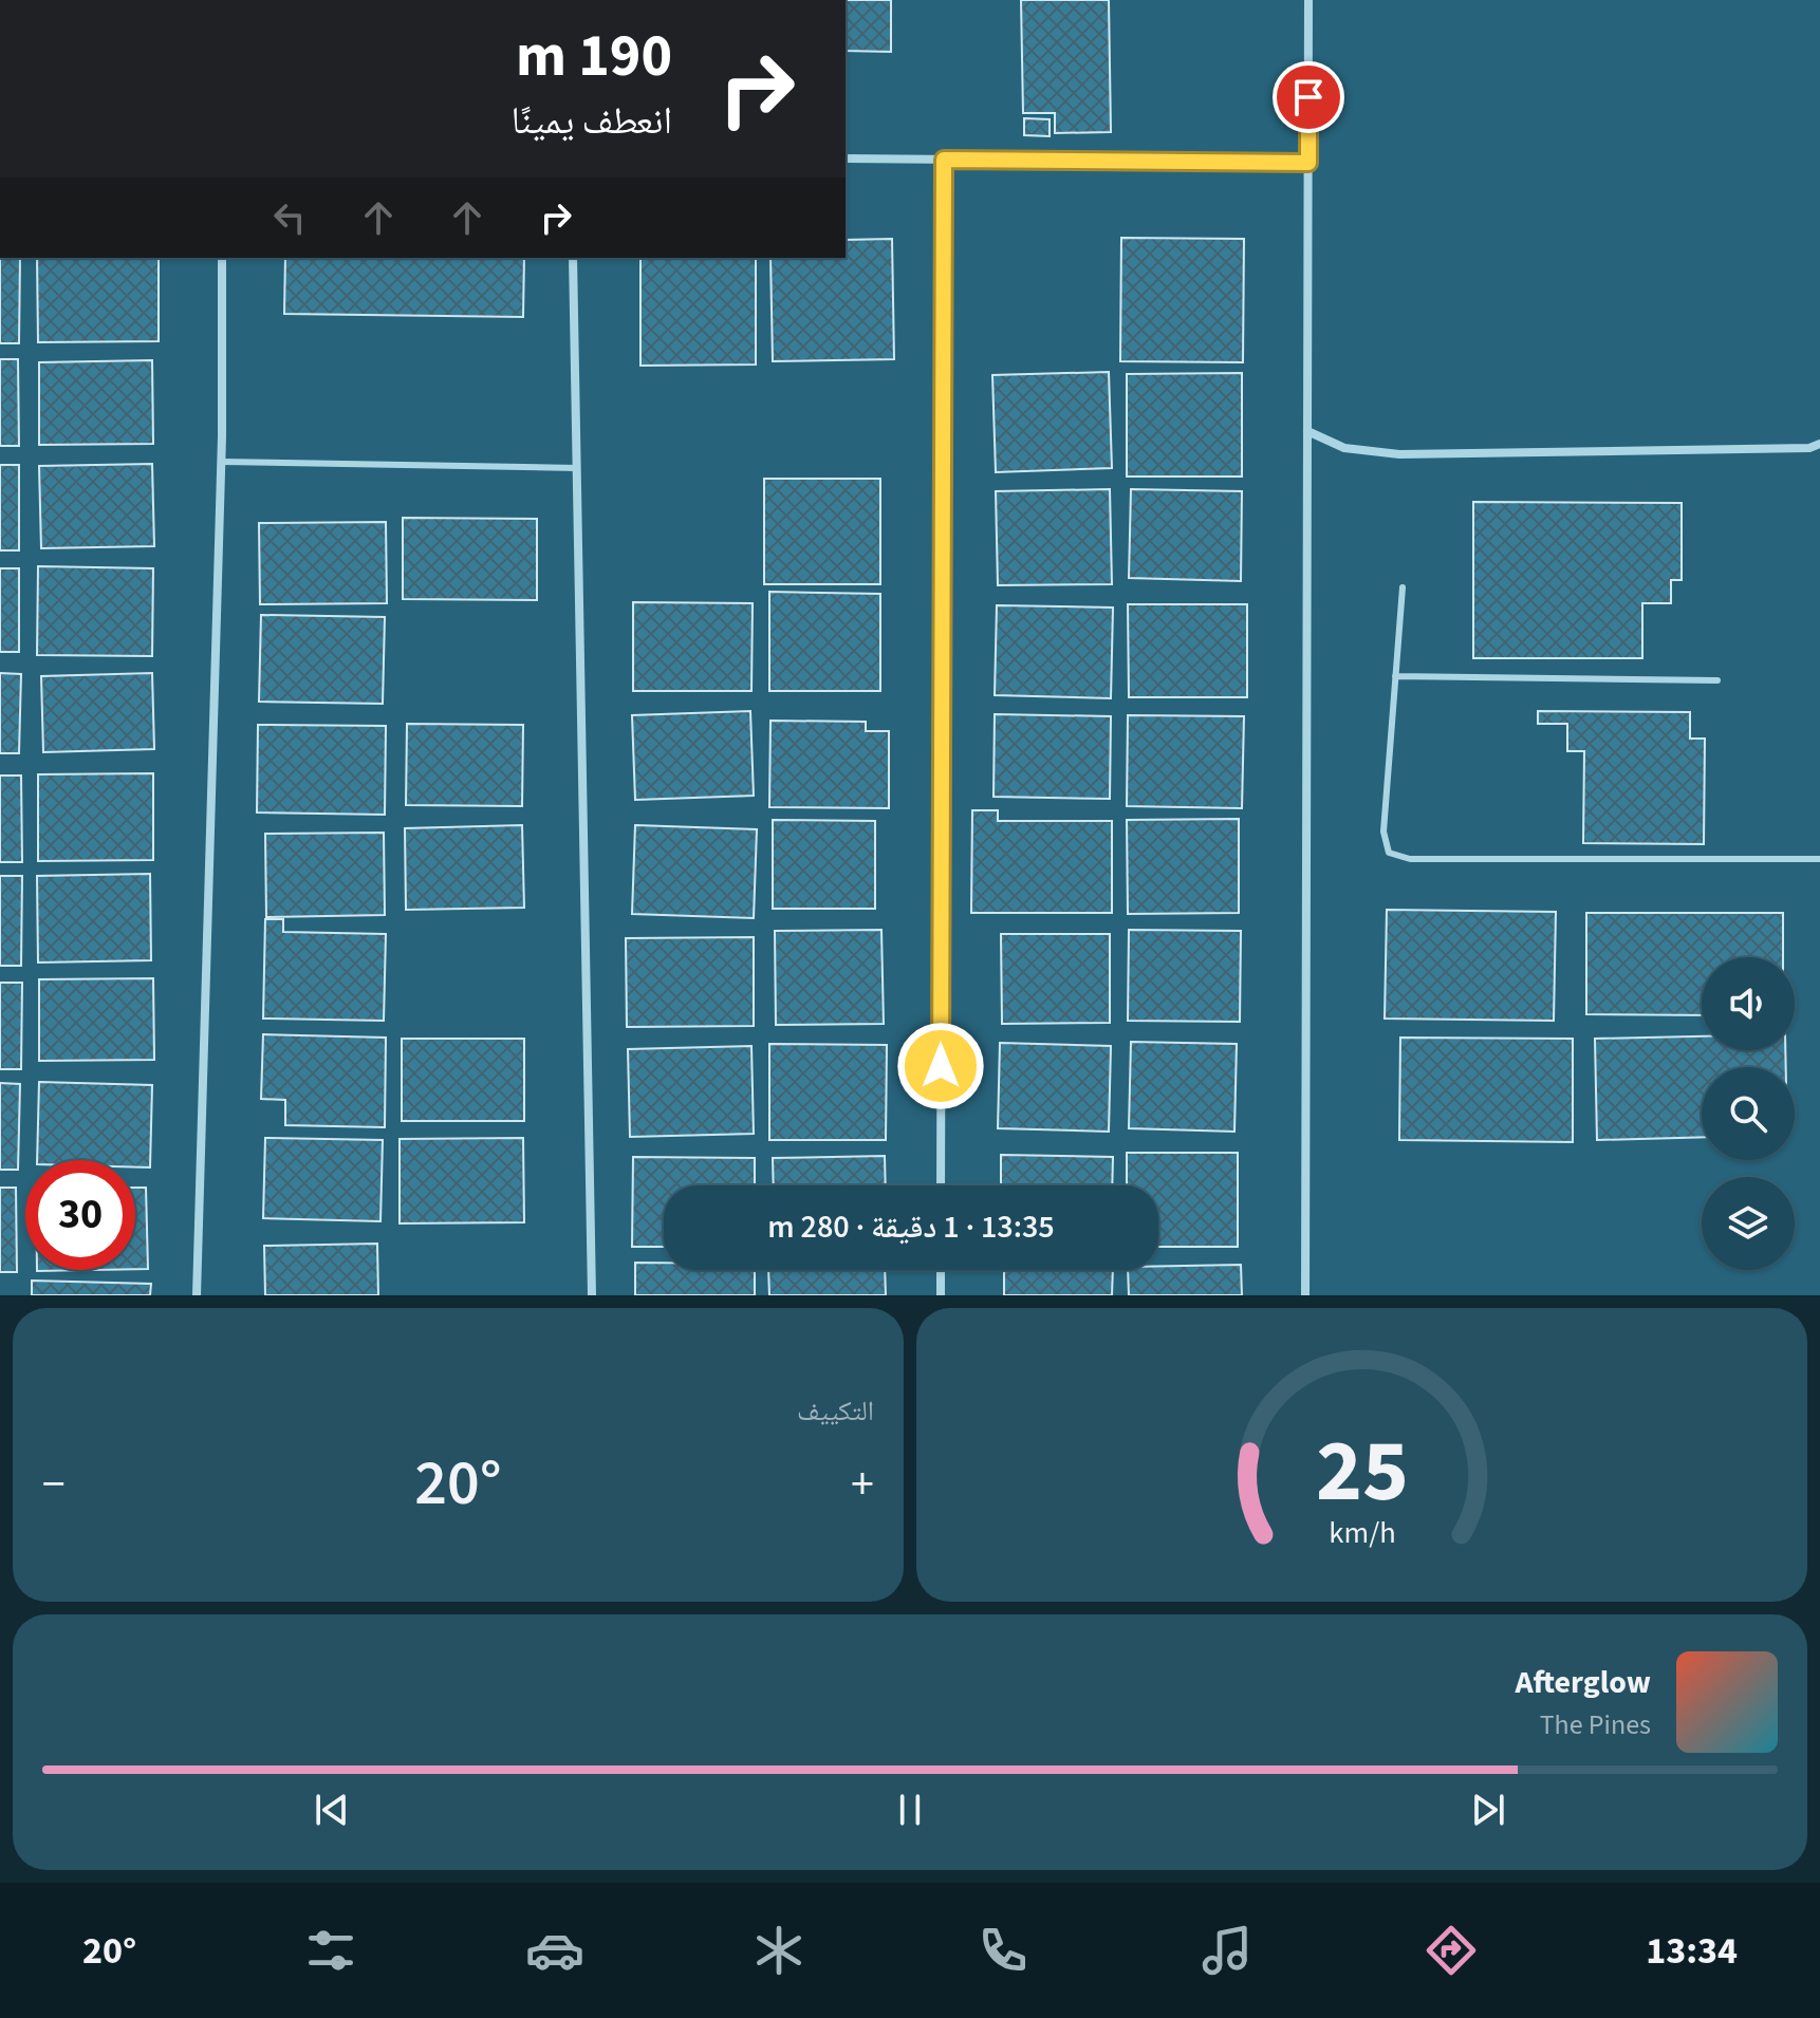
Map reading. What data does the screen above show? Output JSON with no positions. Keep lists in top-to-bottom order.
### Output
{
  "page": {
    "turn": ["190 m", "انعطف يمينًا"],
    "limit": "30",
    "trip": "13:35 · 1 دقيقة · 280 m",
    "tile": "التكييف",
    "heat": ["−", "20°", "+"],
    "song": ["Afterglow", "The Pines"],
    "tabs": ["13:34", "20°"],
    "gauge": ["25", "km/h"]
  }
}
